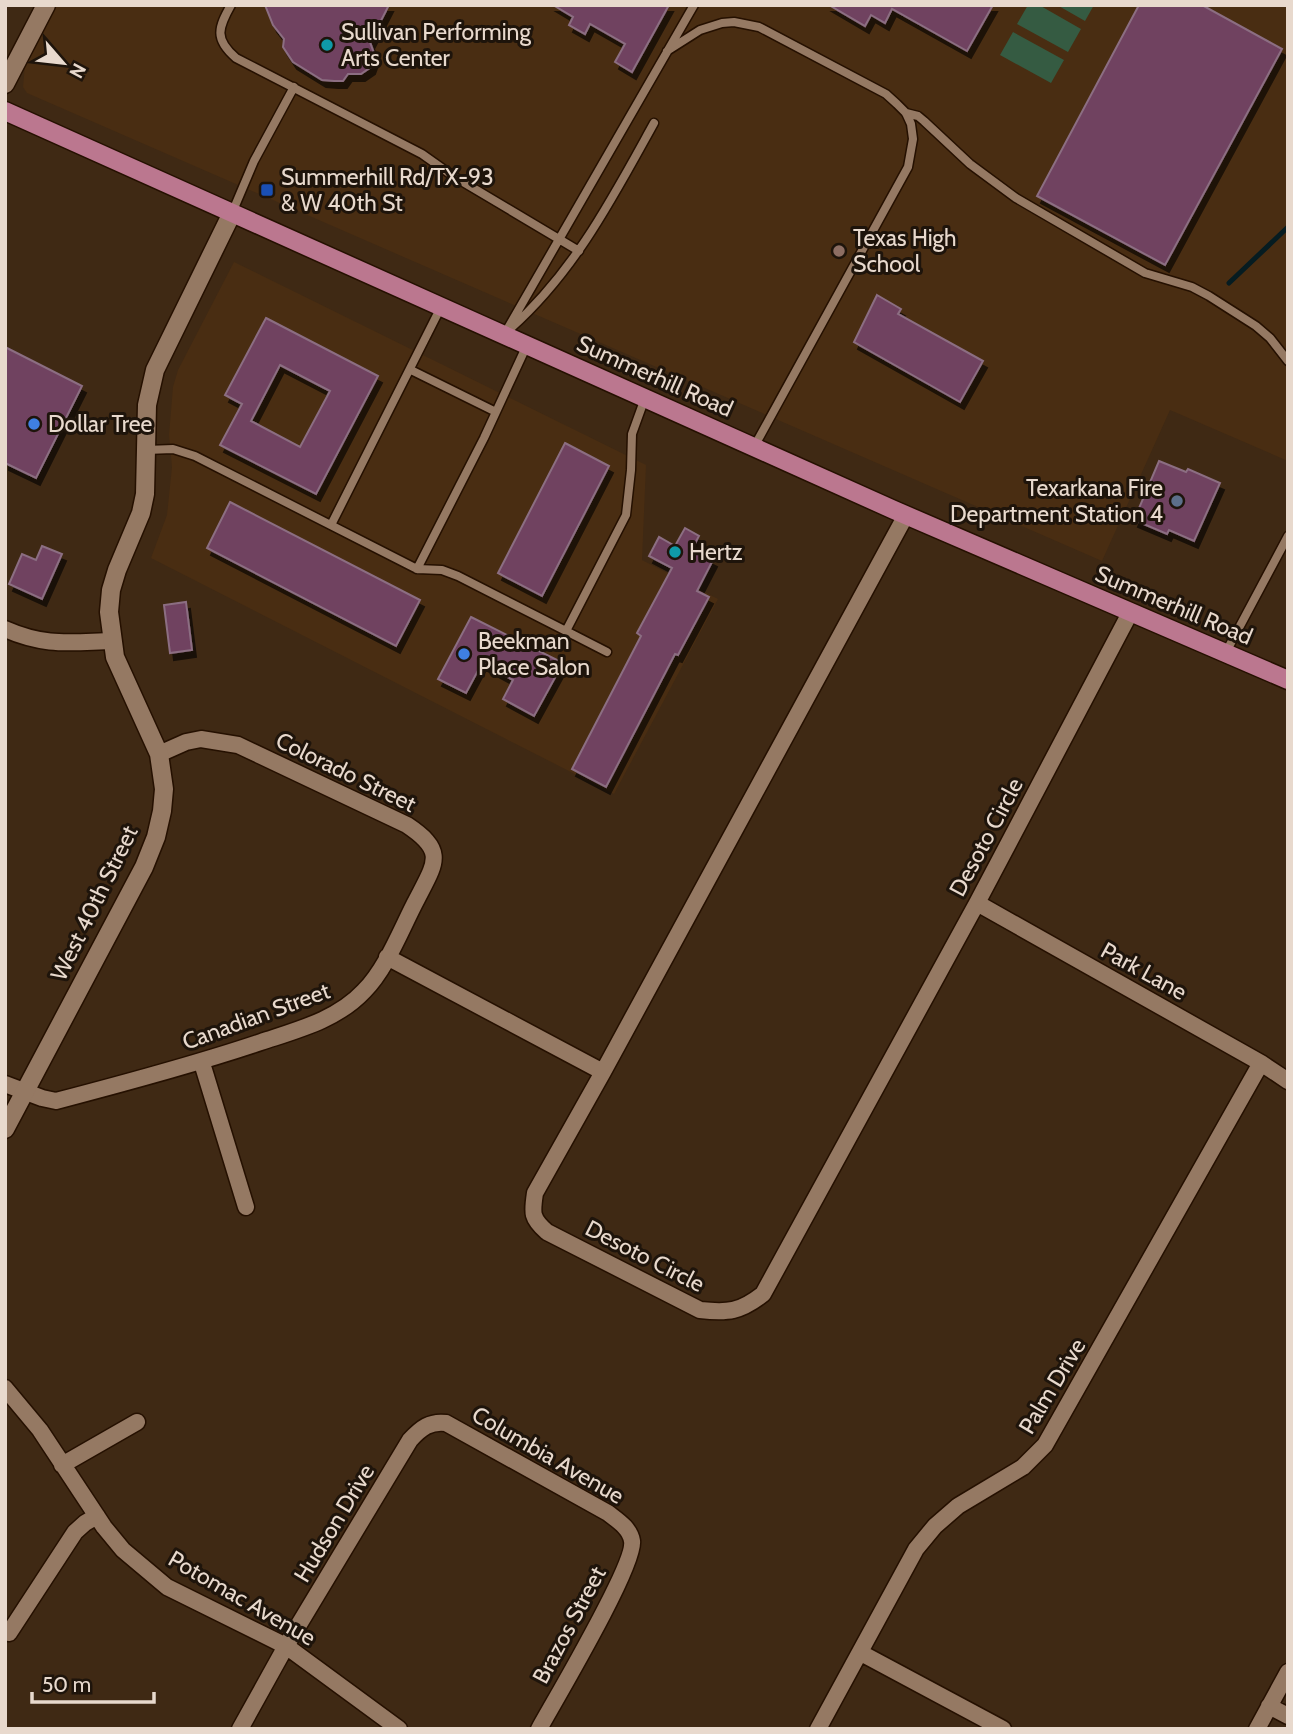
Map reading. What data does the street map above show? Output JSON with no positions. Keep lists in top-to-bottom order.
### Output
{
  "streets": {
    "main road": ["Summerhill Road"],
    "street": [
      "Colorado Street",
      "Desoto Circle",
      "West 40th Street",
      "Park Lane",
      "Canadian Street",
      "Palm Drive",
      "Columbia Avenue",
      "Hudson Drive",
      "Potomac Avenue",
      "Brazos Street"
    ]
  },
  "crossings": [
    ["Summerhill Road", "Desoto Circle"],
    ["Summerhill Road", "West 40th Street"],
    ["Colorado Street", "West 40th Street"],
    ["Colorado Street", "Canadian Street"],
    ["Desoto Circle", "Park Lane"],
    ["West 40th Street", "Canadian Street"],
    ["Park Lane", "Palm Drive"],
    ["Columbia Avenue", "Hudson Drive"],
    ["Columbia Avenue", "Brazos Street"],
    ["Hudson Drive", "Potomac Avenue"]
  ],
  "places": {
    "other": [
      "Sullivan Performing Arts Center",
      "Texas High School",
      "Dollar Tree",
      "Texarkana Fire Department Station 4",
      "Hertz",
      "Beekman Place Salon"
    ],
    "transit": ["Summerhill Rd/TX-93 & W 40th St"]
  },
  "scale_bar": "50 m",
  "north": "bottom right"
}
